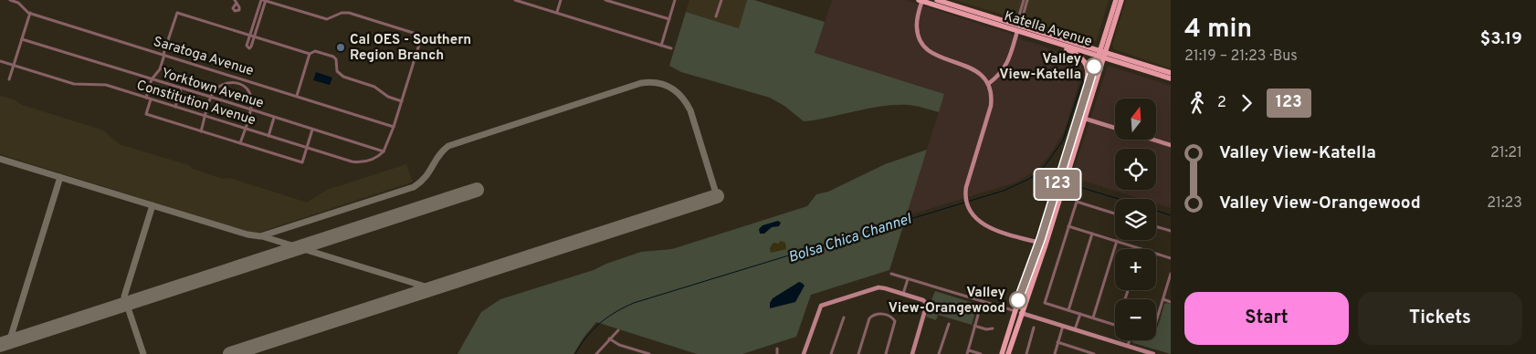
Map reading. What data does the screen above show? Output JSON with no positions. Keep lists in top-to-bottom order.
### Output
{
  "streets": {
    "main road": ["Katella Avenue"],
    "street": ["Saratoga Avenue", "Yorktown Avenue", "Constitution Avenue"]
  },
  "crossings": [
    ["Yorktown Avenue", "Constitution Avenue"]
  ],
  "water": ["Bolsa Chica Channel"],
  "places": ["Cal OES - Southern Region Branch", "Valley View-Katella", "Valley View-Orangewood"],
  "lines": ["bus line 123"],
  "north": "top",
  "page": {
    "on_map": "123",
    "heading": ["4 min", "21:19 – 21:23 · Bus", "$3.19"],
    "legs": ["2", "123"],
    "map_buttons": ["+", "−"],
    "list": [
      {
        "name": "Valley View-Katella",
        "value": "21:21"
      },
      {
        "name": "Valley View-Orangewood",
        "value": "21:23"
      }
    ],
    "buttons": ["Start", "Tickets"]
  }
}
